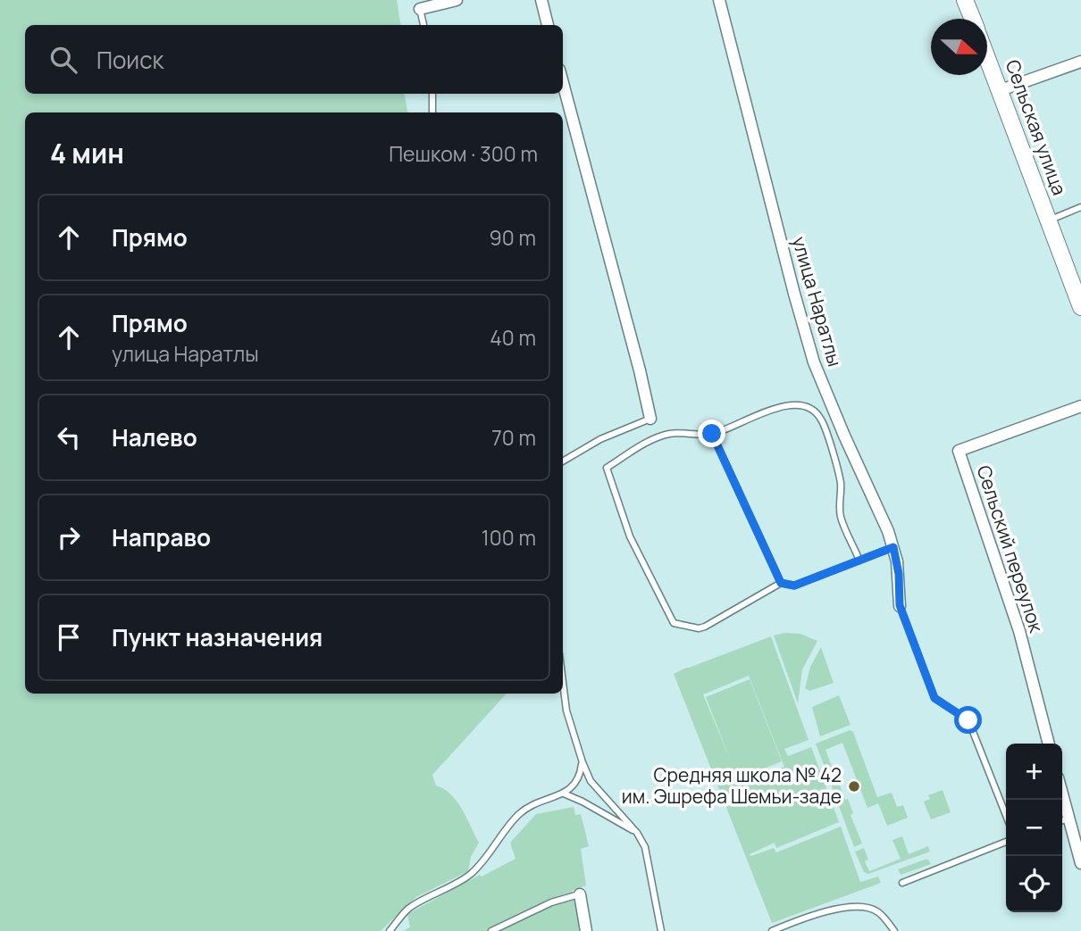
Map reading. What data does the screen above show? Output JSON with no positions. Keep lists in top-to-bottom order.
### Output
{
  "streets": {
    "main road": ["Сельская улица"],
    "street": ["улица Наратлы", "Сельский переулок"]
  },
  "places": ["Средняя школа № 42 им. Эшрефа Шемьи-заде"],
  "north": "right",
  "page": {
    "search": "Поиск",
    "heading": ["4 мин", "Пешком · 300 m"],
    "list": [
      ["Прямо", "90 m"],
      ["Прямо", "улица Наратлы", "40 m"],
      ["Налево", "70 m"],
      ["Направо", "100 m"],
      "Пункт назначения"
    ],
    "map_buttons": ["+", "−"]
  }
}
